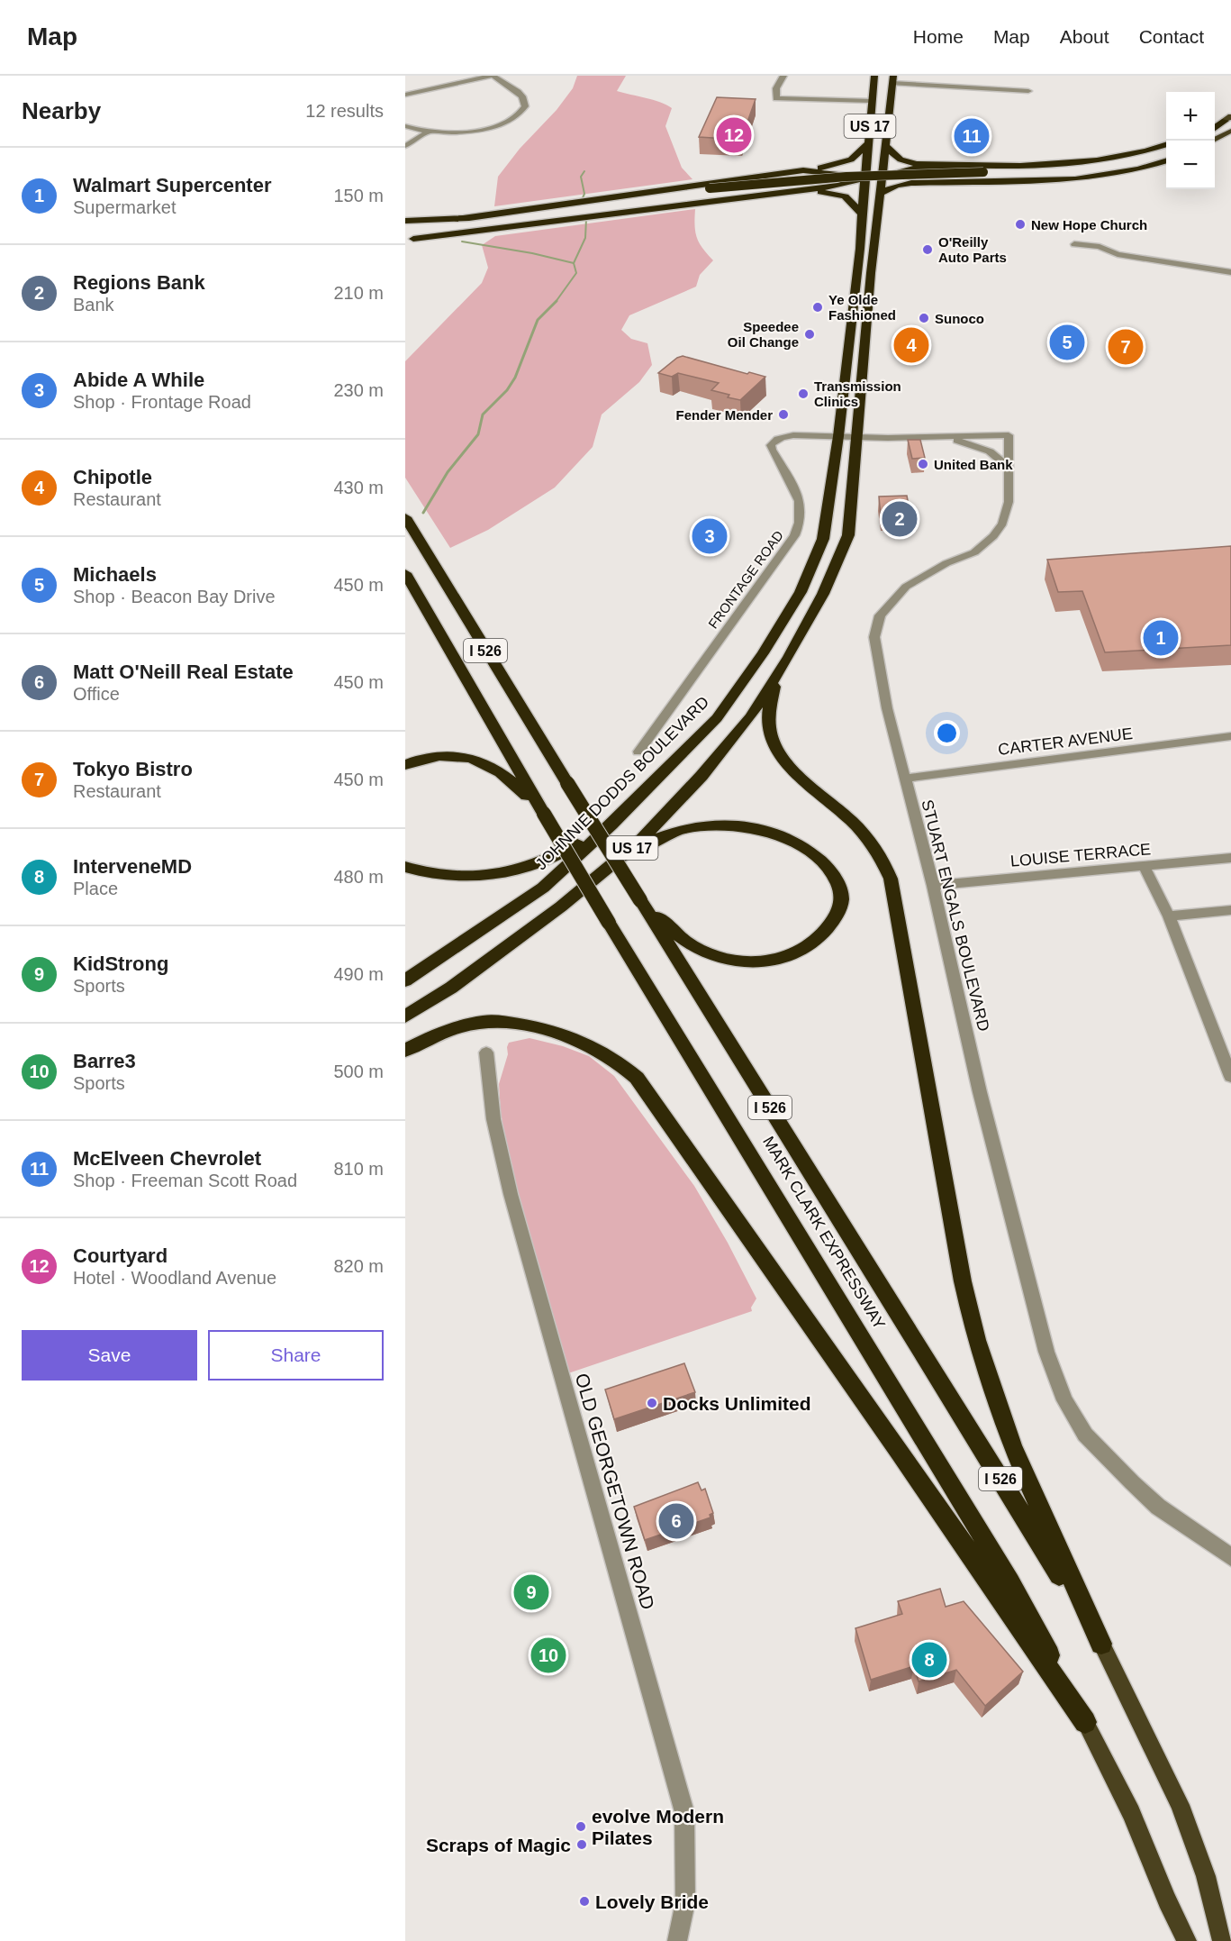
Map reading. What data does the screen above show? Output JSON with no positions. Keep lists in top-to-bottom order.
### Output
{
  "streets": {
    "highway": [
      "US 17",
      "I 526",
      "JOHNNIE DODDS BOULEVARD",
      "MARK CLARK EXPRESSWAY"
    ],
    "street": [
      "FRONTAGE ROAD",
      "CARTER AVENUE",
      "LOUISE TERRACE",
      "STUART ENGALS BOULEVARD",
      "OLD GEORGETOWN ROAD"
    ]
  },
  "crossings": [
    ["US 17", "FRONTAGE ROAD"],
    ["US 17", "JOHNNIE DODDS BOULEVARD"],
    ["US 17", "STUART ENGALS BOULEVARD"],
    ["FRONTAGE ROAD", "JOHNNIE DODDS BOULEVARD"],
    ["FRONTAGE ROAD", "STUART ENGALS BOULEVARD"],
    ["CARTER AVENUE", "STUART ENGALS BOULEVARD"],
    ["JOHNNIE DODDS BOULEVARD", "STUART ENGALS BOULEVARD"],
    ["LOUISE TERRACE", "STUART ENGALS BOULEVARD"]
  ],
  "places": [
    "New Hope Church",
    "O'Reilly Auto Parts",
    "Ye Olde Fashioned",
    "Sunoco",
    "Speedee Oil Change",
    "Transmission Clinics",
    "Fender Mender",
    "United Bank",
    "Docks Unlimited",
    "evolve Modern Pilates",
    "Scraps of Magic",
    "Lovely Bride"
  ],
  "page": {
    "header": "Map",
    "nav": [
      "Home",
      "Map",
      "About",
      "Contact"
    ],
    "heading": ["Nearby", "12 results"],
    "map_buttons": ["+", "−"],
    "pins": [
      "12",
      "11",
      "5",
      "4",
      "7",
      "2",
      "3",
      "1",
      "6",
      "9",
      "10",
      "8"
    ],
    "list": [
      {
        "mark": "1",
        "name": "Walmart Supercenter",
        "note": "Supermarket",
        "value": "150 m"
      },
      {
        "mark": "2",
        "name": "Regions Bank",
        "note": "Bank",
        "value": "210 m"
      },
      {
        "mark": "3",
        "name": "Abide A While",
        "note": "Shop · Frontage Road",
        "value": "230 m"
      },
      {
        "mark": "4",
        "name": "Chipotle",
        "note": "Restaurant",
        "value": "430 m"
      },
      {
        "mark": "5",
        "name": "Michaels",
        "note": "Shop · Beacon Bay Drive",
        "value": "450 m"
      },
      {
        "mark": "6",
        "name": "Matt O'Neill Real Estate",
        "note": "Office",
        "value": "450 m"
      },
      {
        "mark": "7",
        "name": "Tokyo Bistro",
        "note": "Restaurant",
        "value": "450 m"
      },
      {
        "mark": "8",
        "name": "InterveneMD",
        "note": "Place",
        "value": "480 m"
      },
      {
        "mark": "9",
        "name": "KidStrong",
        "note": "Sports",
        "value": "490 m"
      },
      {
        "mark": "10",
        "name": "Barre3",
        "note": "Sports",
        "value": "500 m"
      },
      {
        "mark": "11",
        "name": "McElveen Chevrolet",
        "note": "Shop · Freeman Scott Road",
        "value": "810 m"
      },
      {
        "mark": "12",
        "name": "Courtyard",
        "note": "Hotel · Woodland Avenue",
        "value": "820 m"
      }
    ],
    "buttons": ["Save", "Share"]
  }
}
